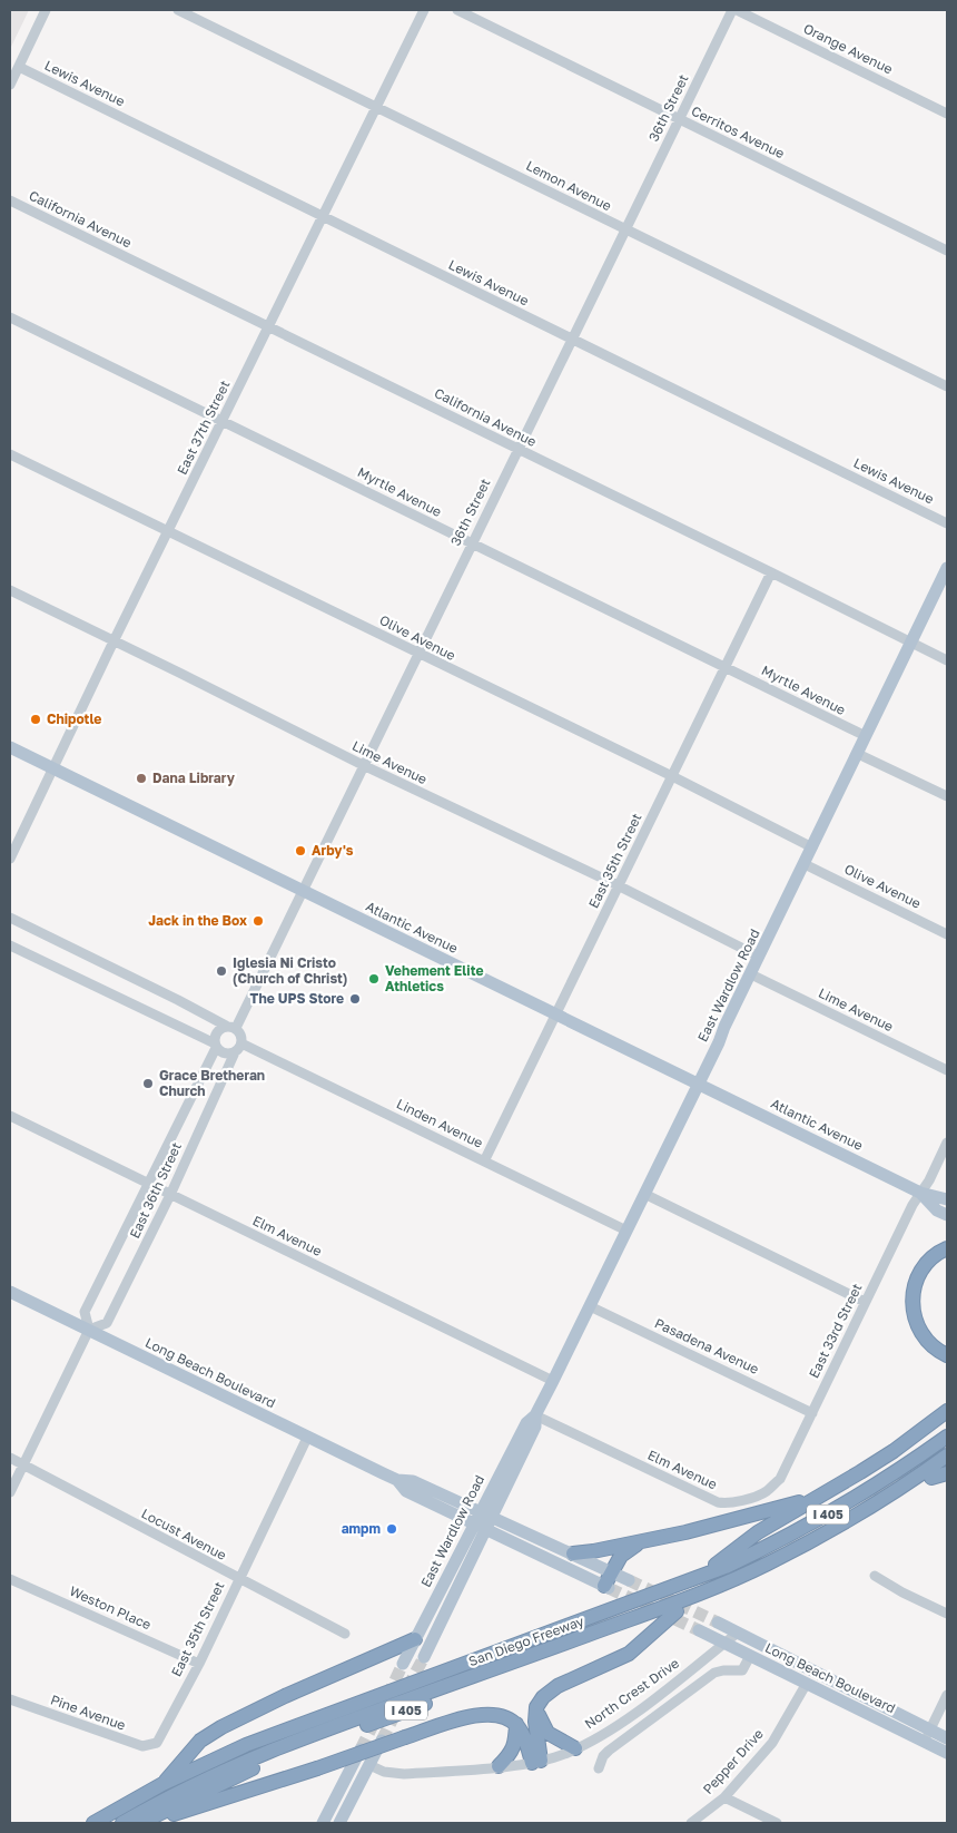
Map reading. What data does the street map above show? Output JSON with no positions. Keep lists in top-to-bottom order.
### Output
{
  "streets": {
    "highway": ["I 405", "San Diego Freeway"],
    "main road": ["Atlantic Avenue", "East Wardlow Road", "Long Beach Boulevard"],
    "street": [
      "Orange Avenue",
      "Lewis Avenue",
      "36th Street",
      "Cerritos Avenue",
      "Lemon Avenue",
      "California Avenue",
      "East 37th Street",
      "Myrtle Avenue",
      "Olive Avenue",
      "Lime Avenue",
      "East 35th Street",
      "Linden Avenue",
      "East 36th Street",
      "Elm Avenue",
      "East 33rd Street",
      "Pasadena Avenue",
      "Locust Avenue",
      "Weston Place",
      "North Crest Drive",
      "Pine Avenue",
      "Pepper Drive"
    ]
  },
  "crossings": [
    ["Lewis Avenue", "36th Street"],
    ["Lewis Avenue", "East 37th Street"],
    ["36th Street", "Cerritos Avenue"],
    ["36th Street", "Lemon Avenue"],
    ["36th Street", "California Avenue"],
    ["36th Street", "Myrtle Avenue"],
    ["36th Street", "Olive Avenue"],
    ["36th Street", "Lime Avenue"],
    ["36th Street", "Atlantic Avenue"],
    ["36th Street", "Linden Avenue"],
    ["36th Street", "East 36th Street"],
    ["Lemon Avenue", "East 37th Street"],
    ["California Avenue", "East 37th Street"],
    ["California Avenue", "East 35th Street"],
    ["California Avenue", "East Wardlow Road"],
    ["East 37th Street", "Myrtle Avenue"],
    ["East 37th Street", "Olive Avenue"],
    ["East 37th Street", "Lime Avenue"],
    ["East 37th Street", "Atlantic Avenue"],
    ["Myrtle Avenue", "East 35th Street"],
    ["Myrtle Avenue", "East Wardlow Road"],
    ["Olive Avenue", "East 35th Street"],
    ["Olive Avenue", "East Wardlow Road"],
    ["Lime Avenue", "East 35th Street"],
    ["Lime Avenue", "East Wardlow Road"],
    ["East 35th Street", "Atlantic Avenue"],
    ["East 35th Street", "Linden Avenue"],
    ["East 35th Street", "Long Beach Boulevard"],
    ["East 35th Street", "Locust Avenue"],
    ["East 35th Street", "Weston Place"],
    ["East 35th Street", "Pine Avenue"],
    ["Atlantic Avenue", "East Wardlow Road"],
    ["Atlantic Avenue", "East 33rd Street"],
    ["East Wardlow Road", "Linden Avenue"],
    ["East Wardlow Road", "Elm Avenue"],
    ["East Wardlow Road", "Pasadena Avenue"],
    ["East Wardlow Road", "Long Beach Boulevard"],
    ["Linden Avenue", "East 36th Street"],
    ["East 36th Street", "Elm Avenue"],
    ["East 36th Street", "Long Beach Boulevard"],
    ["East 36th Street", "Locust Avenue"],
    ["Elm Avenue", "East 33rd Street"],
    ["East 33rd Street", "Pasadena Avenue"],
    ["Long Beach Boulevard", "North Crest Drive"],
    ["Long Beach Boulevard", "Pepper Drive"]
  ],
  "places": [
    "Chipotle",
    "Dana Library",
    "Arby's",
    "Jack in the Box",
    "Iglesia Ni Cristo (Church of Christ)",
    "Vehement Elite Athletics",
    "The UPS Store",
    "Grace Bretheran Church",
    "ampm"
  ]
}
